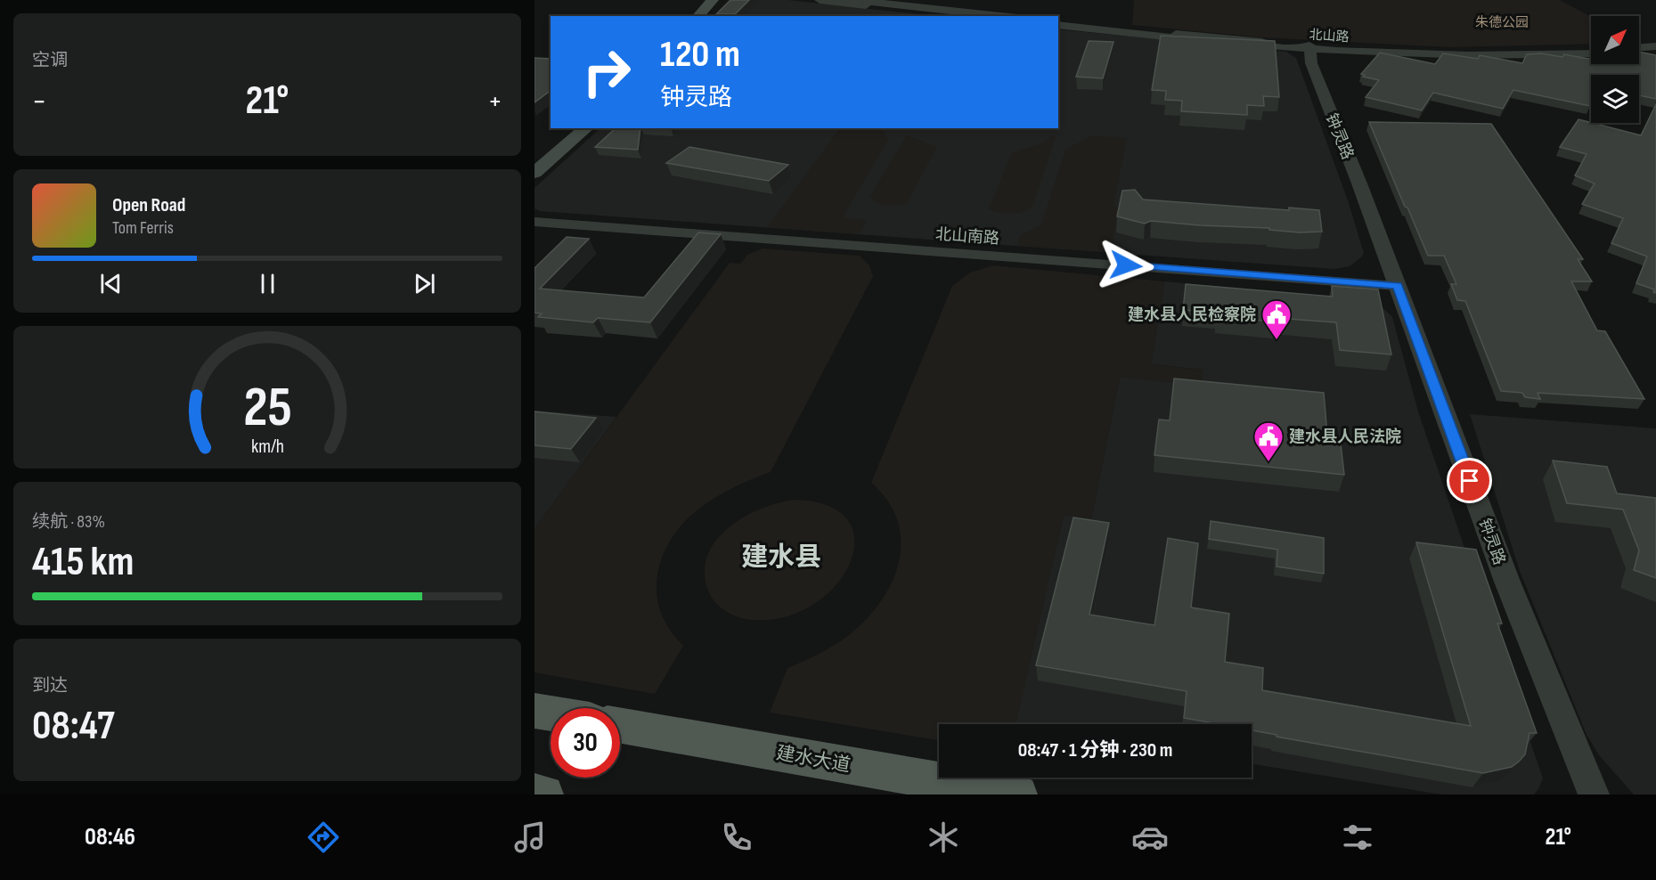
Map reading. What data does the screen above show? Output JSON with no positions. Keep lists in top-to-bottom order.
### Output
{
  "streets": {
    "main road": ["建水大道"],
    "street": ["北山路", "钟灵路", "北山南路"]
  },
  "crossings": [
    ["北山路", "钟灵路"],
    ["钟灵路", "北山南路"]
  ],
  "districts": ["建水县"],
  "parks": ["朱德公园"],
  "places": {
    "public building": ["建水县人民检察院", "建水县人民法院"]
  },
  "north": "top right",
  "page": {
    "tile": [
      "空调",
      ["续航 · 83%", "415 km"],
      ["到达", "08:47"]
    ],
    "turn": ["120 m", "钟灵路"],
    "heat": ["−", "21°", "+"],
    "song": ["Open Road", "Tom Ferris"],
    "limit": "30",
    "trip": "08:47 · 1 分钟 · 230 m",
    "tabs": ["08:46", "21°"],
    "gauge": ["25", "km/h"]
  }
}
